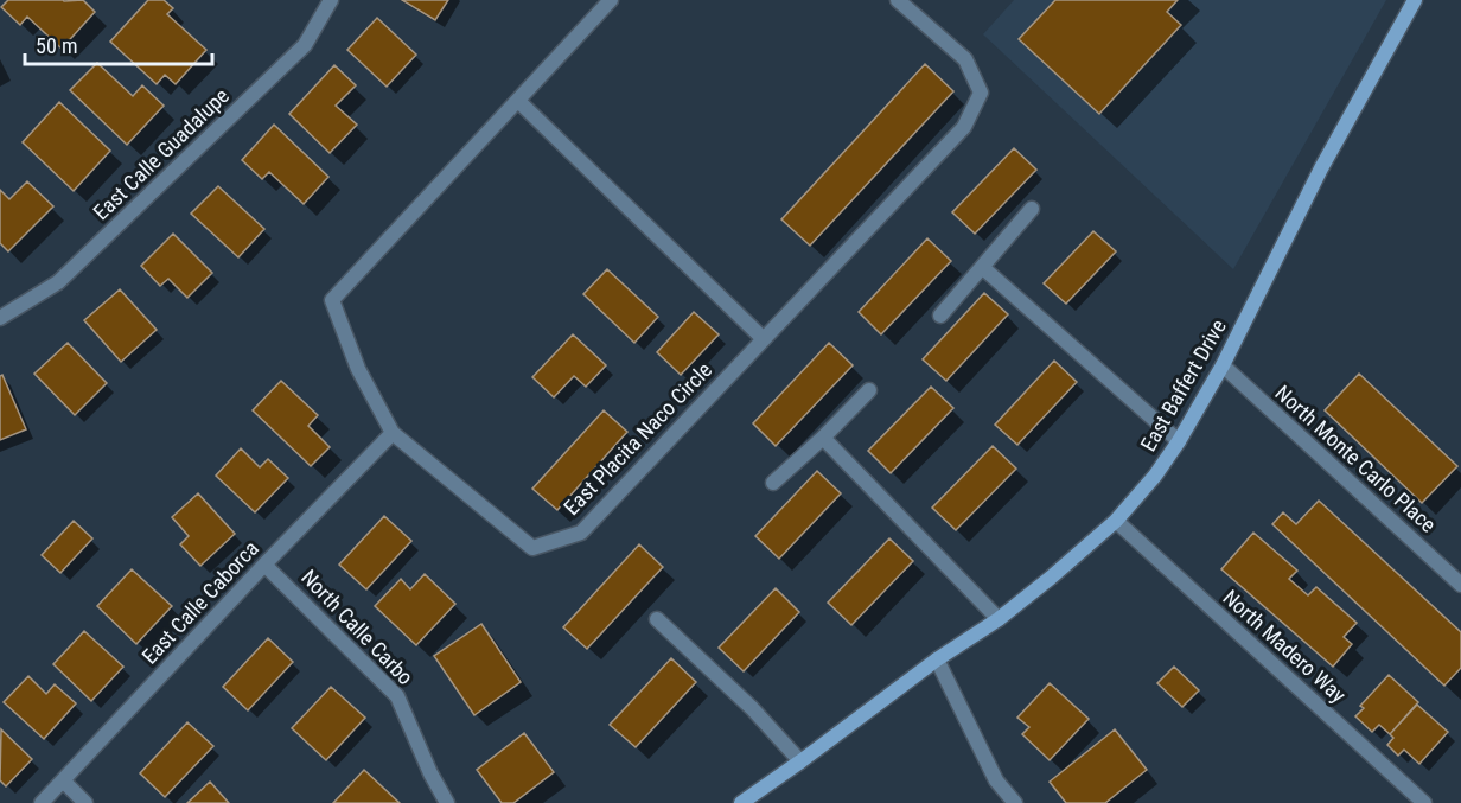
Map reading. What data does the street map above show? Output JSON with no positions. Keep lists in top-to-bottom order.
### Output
{
  "streets": {
    "street": [
      "East Calle Guadalupe",
      "East Baffert Drive",
      "East Placita Naco Circle",
      "North Monte Carlo Place",
      "East Calle Caborca",
      "North Calle Carbo",
      "North Madero Way"
    ]
  },
  "crossings": [
    ["East Baffert Drive", "North Monte Carlo Place"],
    ["East Baffert Drive", "North Madero Way"],
    ["East Placita Naco Circle", "East Calle Caborca"],
    ["East Calle Caborca", "North Calle Carbo"]
  ],
  "scale_bar": "50 m"
}
